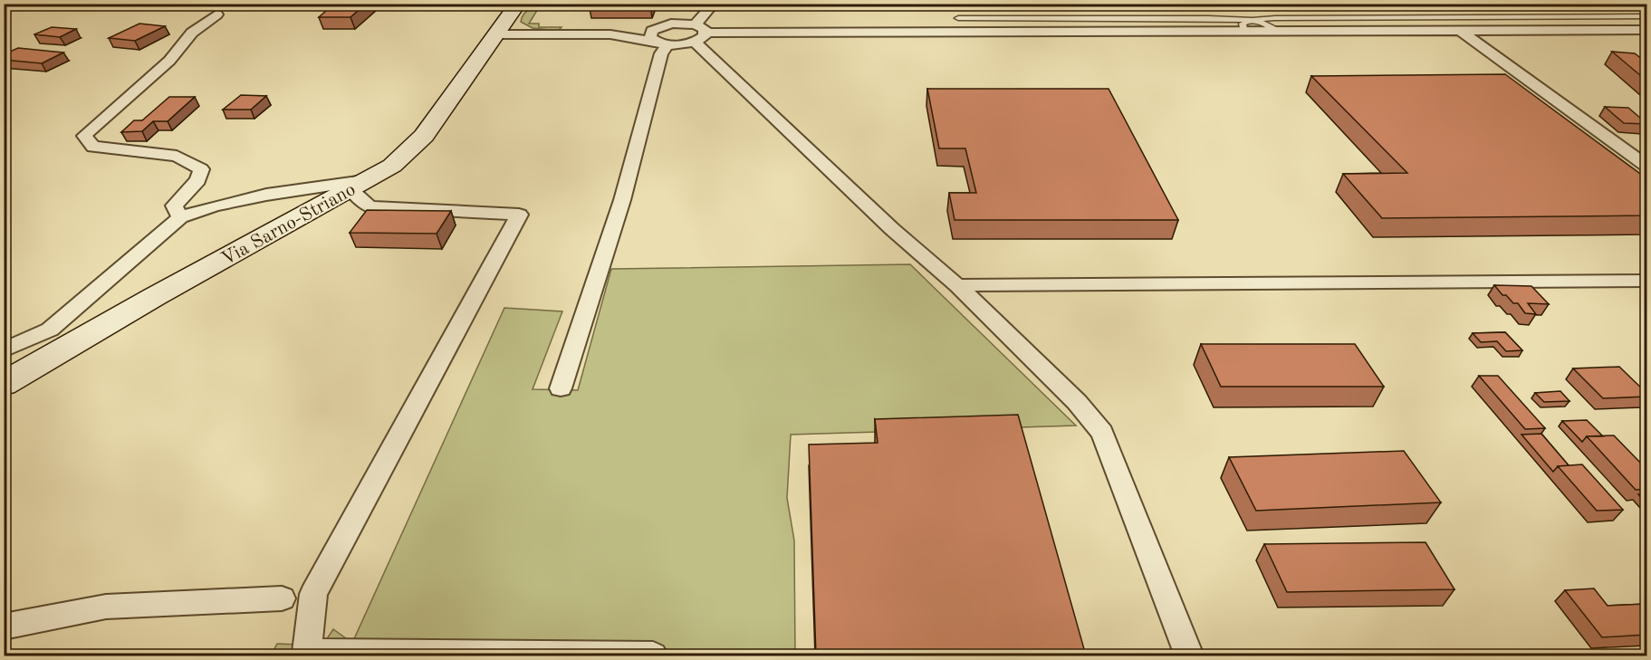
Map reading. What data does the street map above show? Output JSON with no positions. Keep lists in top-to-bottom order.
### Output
{
  "streets": {
    "main road": ["Via Sarno-Striano"]
  }
}
